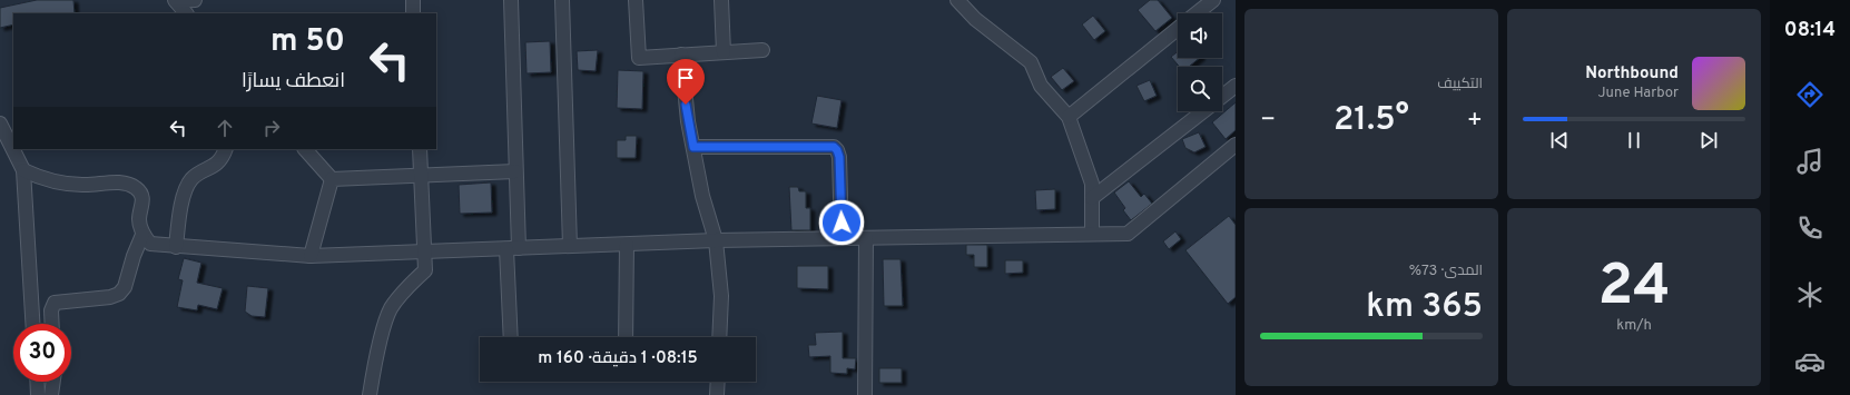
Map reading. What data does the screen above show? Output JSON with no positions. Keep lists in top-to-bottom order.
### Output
{
  "page": {
    "tabs": "08:14",
    "tile": [
      "التكييف",
      ["24", "km/h"],
      ["المدى · 73%", "365 km"]
    ],
    "turn": ["50 m", "انعطف يسارًا"],
    "song": ["Northbound", "June Harbor"],
    "heat": ["−", "21.5°", "+"],
    "limit": "30",
    "trip": "08:15 · 1 دقيقة · 160 m"
  }
}
